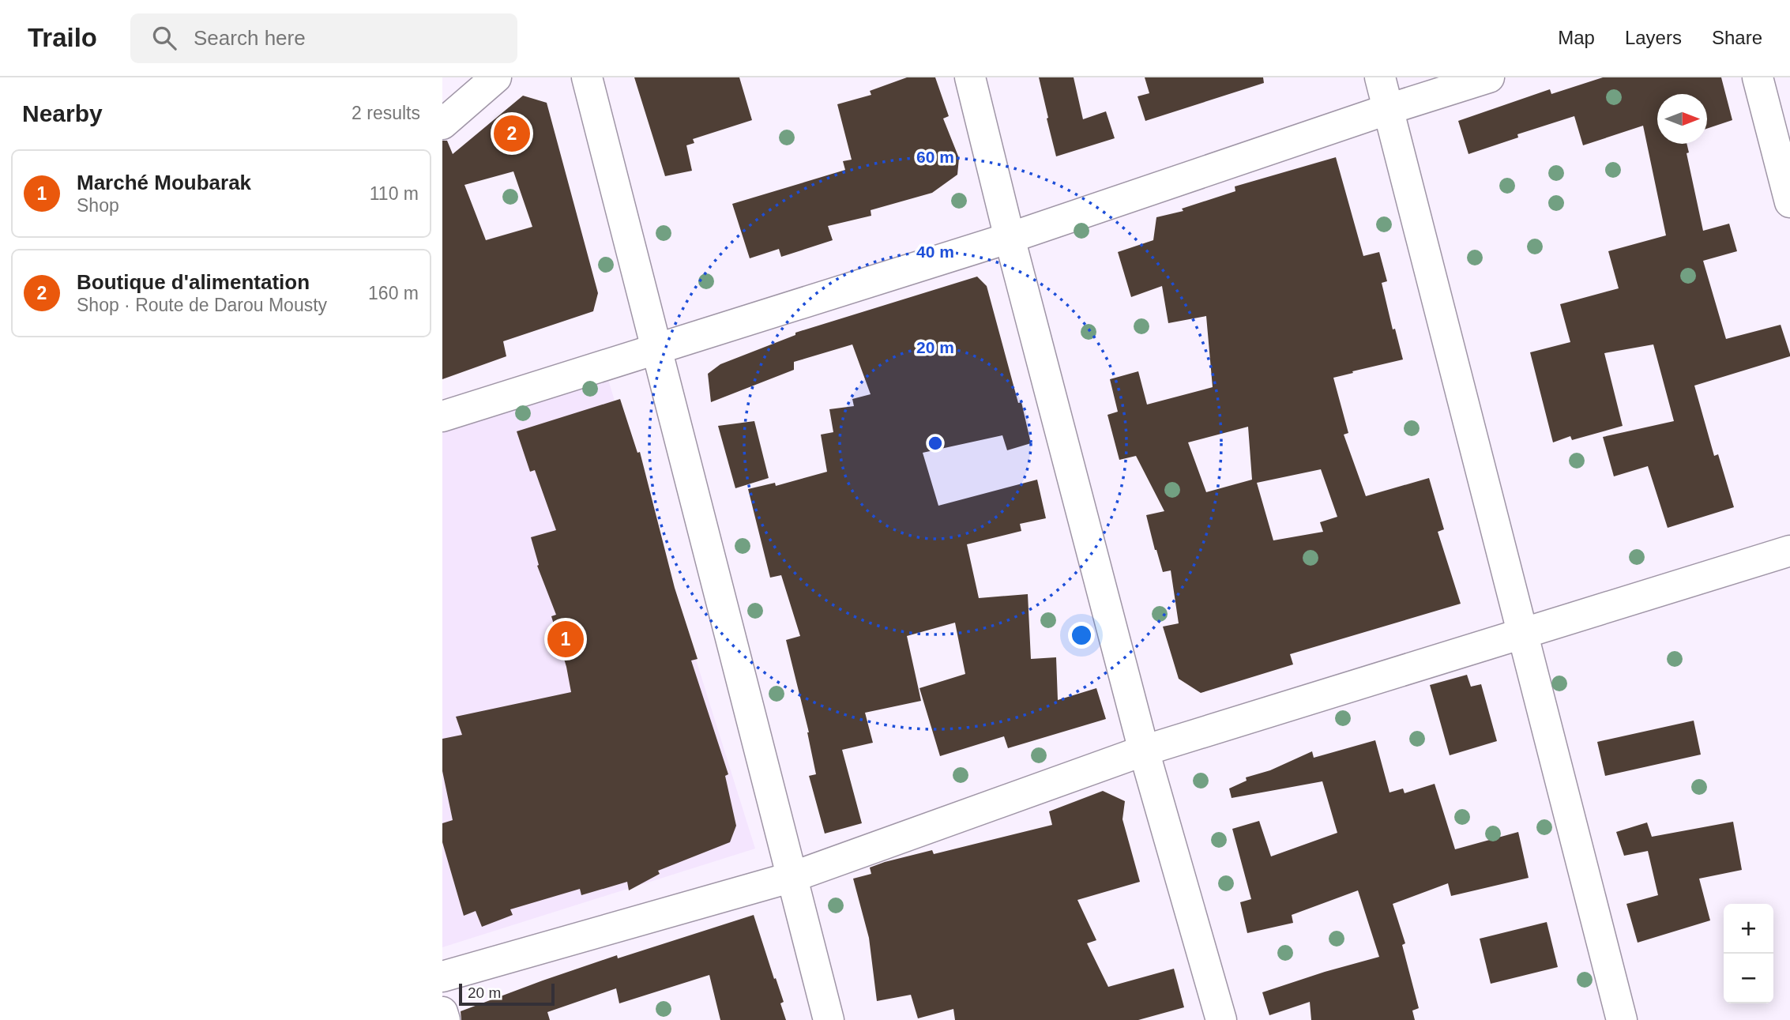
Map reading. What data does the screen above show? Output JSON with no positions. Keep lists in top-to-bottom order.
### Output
{
  "scale_bar": "20 m",
  "north": "right",
  "page": {
    "header": "Trailo",
    "search": "Search here",
    "nav": ["Map", "Layers", "Share"],
    "heading": ["Nearby", "2 results"],
    "pins": ["2", "1"],
    "list": [
      {
        "mark": "1",
        "name": "Marché Moubarak",
        "note": "Shop",
        "value": "110 m"
      },
      {
        "mark": "2",
        "name": "Boutique d'alimentation",
        "note": "Shop · Route de Darou Mousty",
        "value": "160 m"
      }
    ],
    "map_buttons": ["+", "−"],
    "scale": "20 m"
  },
  "rings": ["60 m", "40 m", "20 m"]
}
